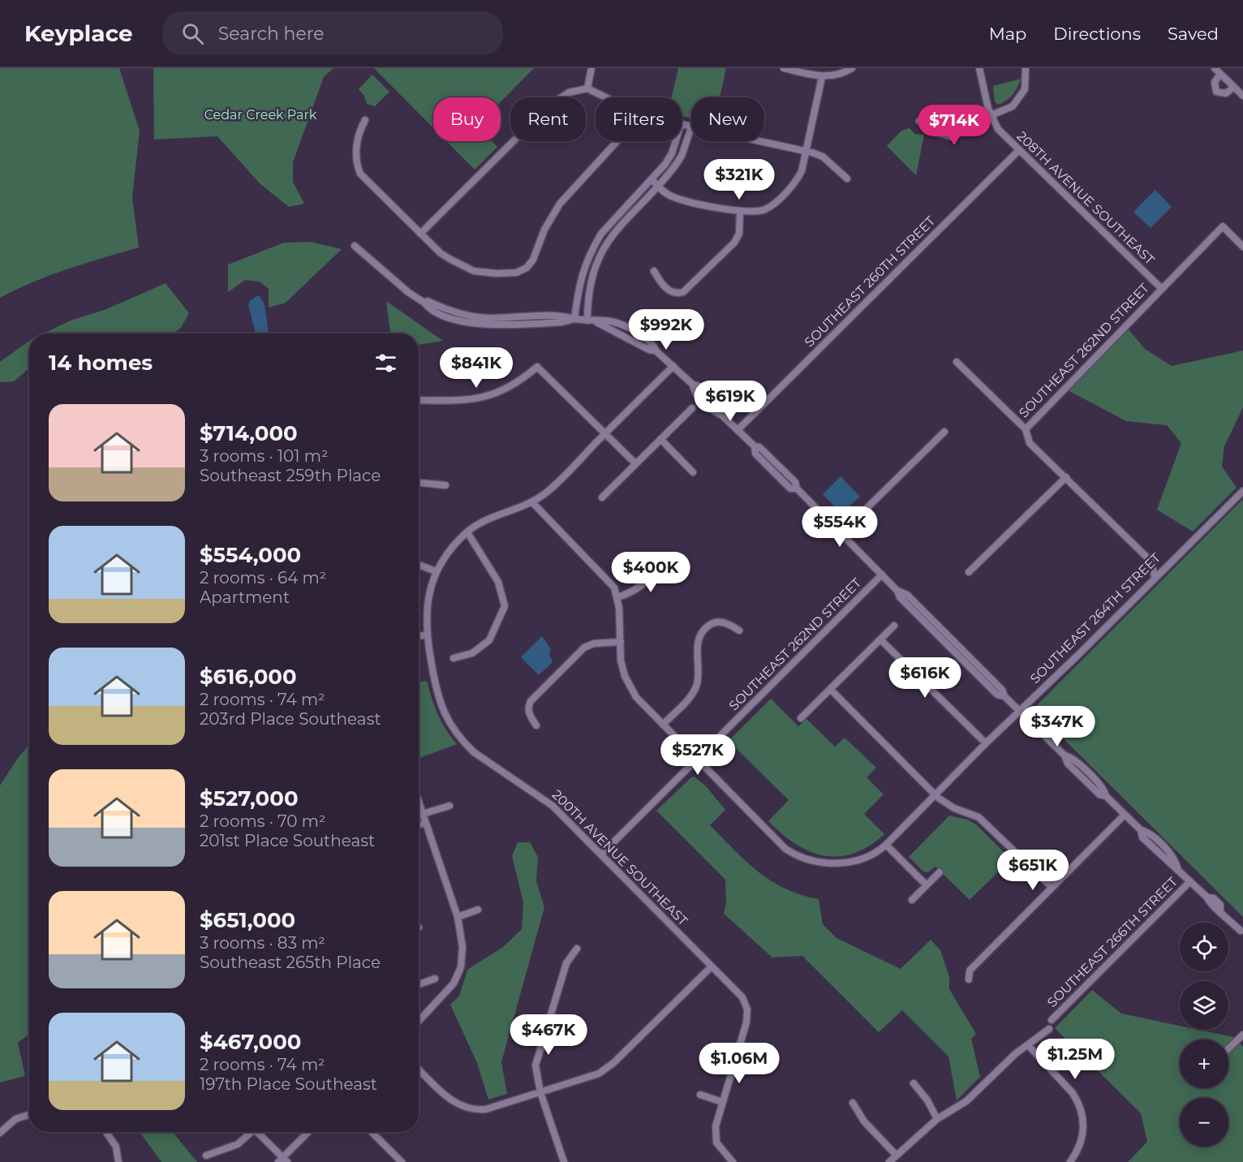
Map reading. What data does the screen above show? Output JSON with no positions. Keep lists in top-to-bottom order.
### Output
{
  "streets": {
    "street": [
      "208TH AVENUE SOUTHEAST",
      "SOUTHEAST 260TH STREET",
      "SOUTHEAST 262ND STREET",
      "SOUTHEAST 264TH STREET",
      "200TH AVENUE SOUTHEAST",
      "SOUTHEAST 266TH STREET"
    ]
  },
  "crossings": [
    ["208TH AVENUE SOUTHEAST", "SOUTHEAST 260TH STREET"],
    ["208TH AVENUE SOUTHEAST", "SOUTHEAST 262ND STREET"],
    ["SOUTHEAST 262ND STREET", "SOUTHEAST 264TH STREET"],
    ["SOUTHEAST 262ND STREET", "200TH AVENUE SOUTHEAST"]
  ],
  "parks": ["Cedar Creek Park"],
  "page": {
    "header": "Keyplace",
    "search": "Search here",
    "nav": ["Map", "Directions", "Saved"],
    "chip": [
      "Buy",
      "Rent",
      "Filters",
      "New"
    ],
    "price": [
      "$714K",
      "$321K",
      "$992K",
      "$841K",
      "$619K",
      "$554K",
      "$400K",
      "$616K",
      "$347K",
      "$527K",
      "$651K",
      "$467K",
      "$1.25M",
      "$1.06M"
    ],
    "heading": "14 homes",
    "list": [
      {
        "name": "$714,000",
        "note": "3 rooms · 101 m² · Southeast 259th Place"
      },
      {
        "name": "$554,000",
        "note": "2 rooms · 64 m² · Apartment"
      },
      {
        "name": "$616,000",
        "note": "2 rooms · 74 m² · 203rd Place Southeast"
      },
      {
        "name": "$527,000",
        "note": "2 rooms · 70 m² · 201st Place Southeast"
      },
      {
        "name": "$651,000",
        "note": "3 rooms · 83 m² · Southeast 265th Place"
      },
      {
        "name": "$467,000",
        "note": "2 rooms · 74 m² · 197th Place Southeast"
      }
    ],
    "map_buttons": ["+", "−"]
  }
}
